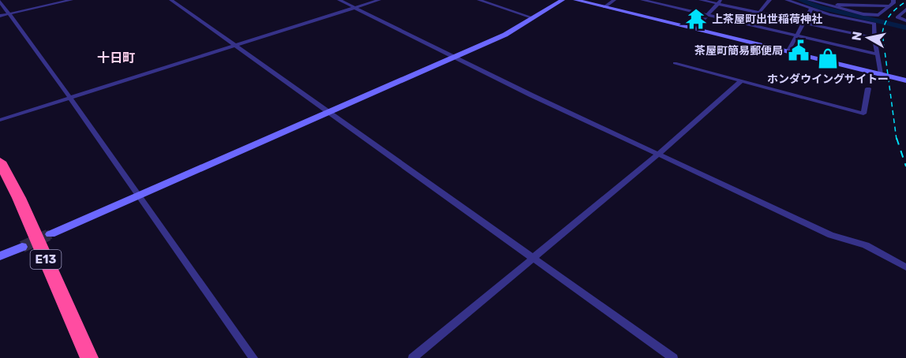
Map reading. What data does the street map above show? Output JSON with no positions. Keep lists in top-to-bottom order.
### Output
{
  "streets": {
    "highway": ["E13"]
  },
  "districts": ["十日町"],
  "places": {
    "temple": ["上茶屋町出世稲荷神社"],
    "public building": ["茶屋町簡易郵便局"],
    "shop": ["ホンダウイングサイトー"]
  },
  "north": "left"
}
